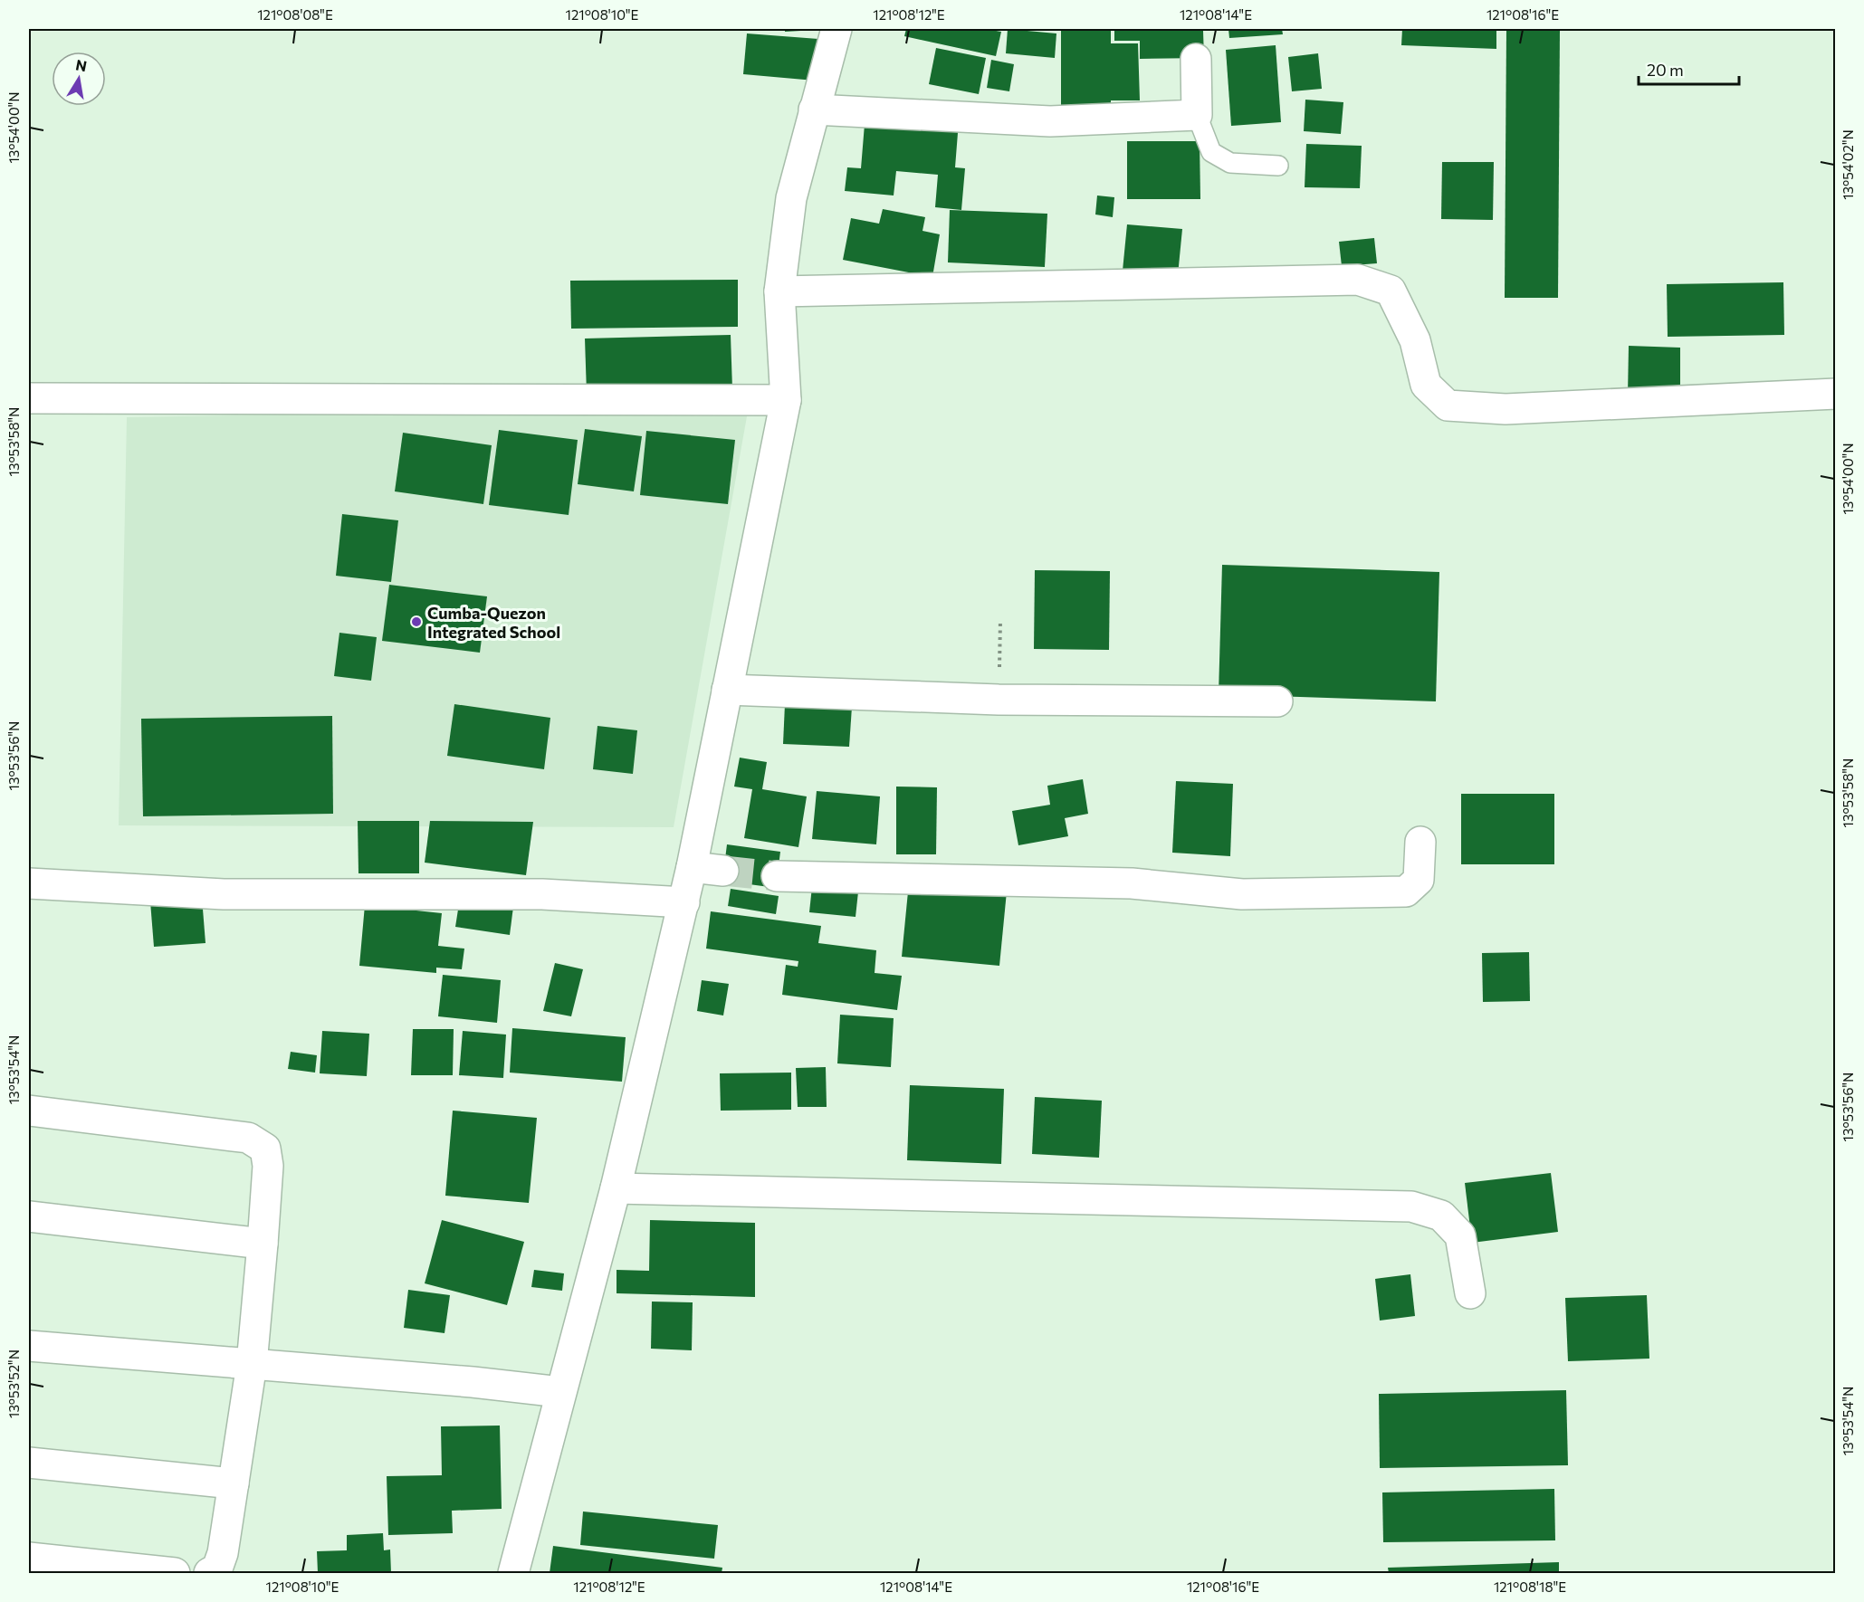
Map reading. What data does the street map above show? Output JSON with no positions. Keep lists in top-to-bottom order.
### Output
{
  "places": ["Cumba-Quezon Integrated School"],
  "scale_bar": "20 m",
  "north": "top",
  "coordinates": [
    "121°08'08\"E",
    "121°08'10\"E",
    "121°08'12\"E",
    "121°08'14\"E",
    "121°08'16\"E",
    "13°54'00\"N",
    "13°54'02\"N",
    "13°53'58\"N",
    "13°53'56\"N",
    "13°53'54\"N",
    "13°53'52\"N",
    "121°08'18\"E"
  ]
}
